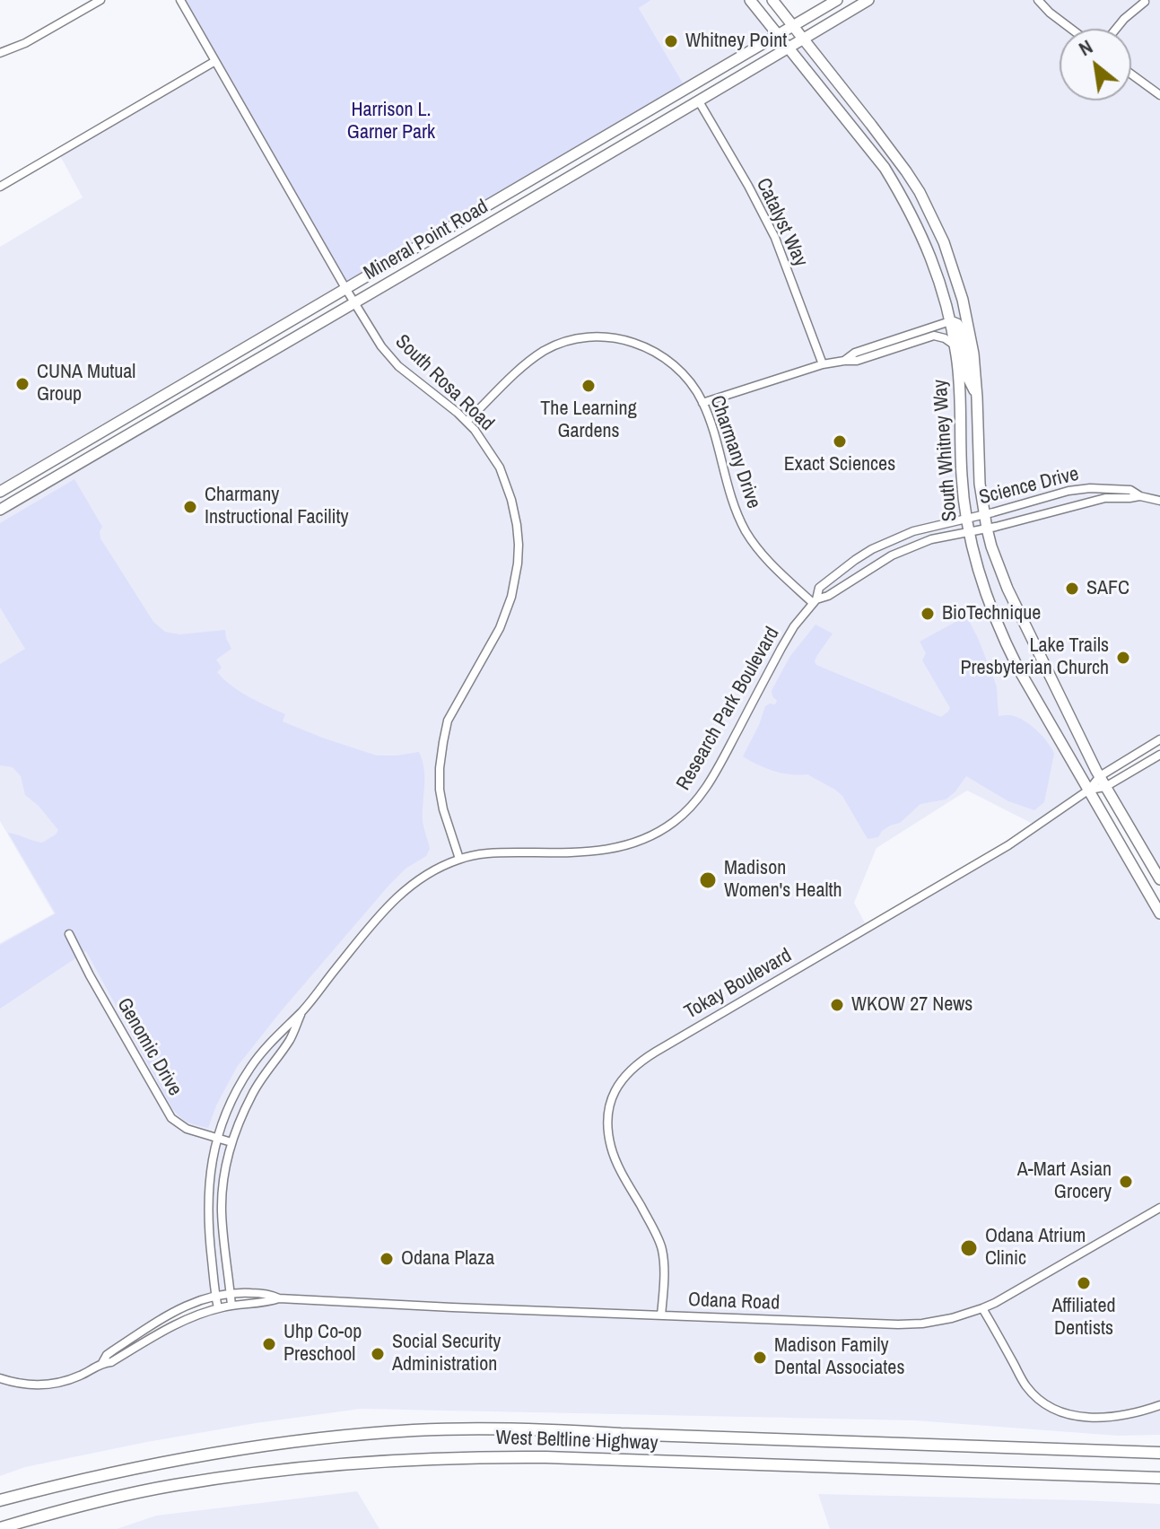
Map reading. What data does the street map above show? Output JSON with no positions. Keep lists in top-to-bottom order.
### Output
{
  "streets": {
    "highway": ["West Beltline Highway"],
    "main road": ["Mineral Point Road", "South Whitney Way"],
    "street": [
      "Catalyst Way",
      "South Rosa Road",
      "Charmany Drive",
      "Science Drive",
      "Research Park Boulevard",
      "Tokay Boulevard",
      "Genomic Drive",
      "Odana Road"
    ]
  },
  "crossings": [
    ["Catalyst Way", "Mineral Point Road"],
    ["Mineral Point Road", "South Rosa Road"],
    ["Mineral Point Road", "South Whitney Way"],
    ["South Rosa Road", "Charmany Drive"],
    ["South Rosa Road", "Research Park Boulevard"],
    ["South Whitney Way", "Science Drive"],
    ["South Whitney Way", "Research Park Boulevard"],
    ["South Whitney Way", "Tokay Boulevard"],
    ["Charmany Drive", "Research Park Boulevard"],
    ["Science Drive", "Research Park Boulevard"],
    ["Research Park Boulevard", "Genomic Drive"],
    ["Research Park Boulevard", "Odana Road"],
    ["Tokay Boulevard", "Odana Road"]
  ],
  "parks": ["Harrison L. Garner Park"],
  "places": [
    "Whitney Point",
    "CUNA Mutual Group",
    "The Learning Gardens",
    "Exact Sciences",
    "Charmany Instructional Facility",
    "SAFC",
    "BioTechnique",
    "Lake Trails Presbyterian Church",
    "Madison Women's Health",
    "WKOW 27 News",
    "A-Mart Asian Grocery",
    "Odana Atrium Clinic",
    "Odana Plaza",
    "Affiliated Dentists",
    "Uhp Co-op Preschool",
    "Social Security Administration",
    "Madison Family Dental Associates"
  ],
  "north": "top left"
}
